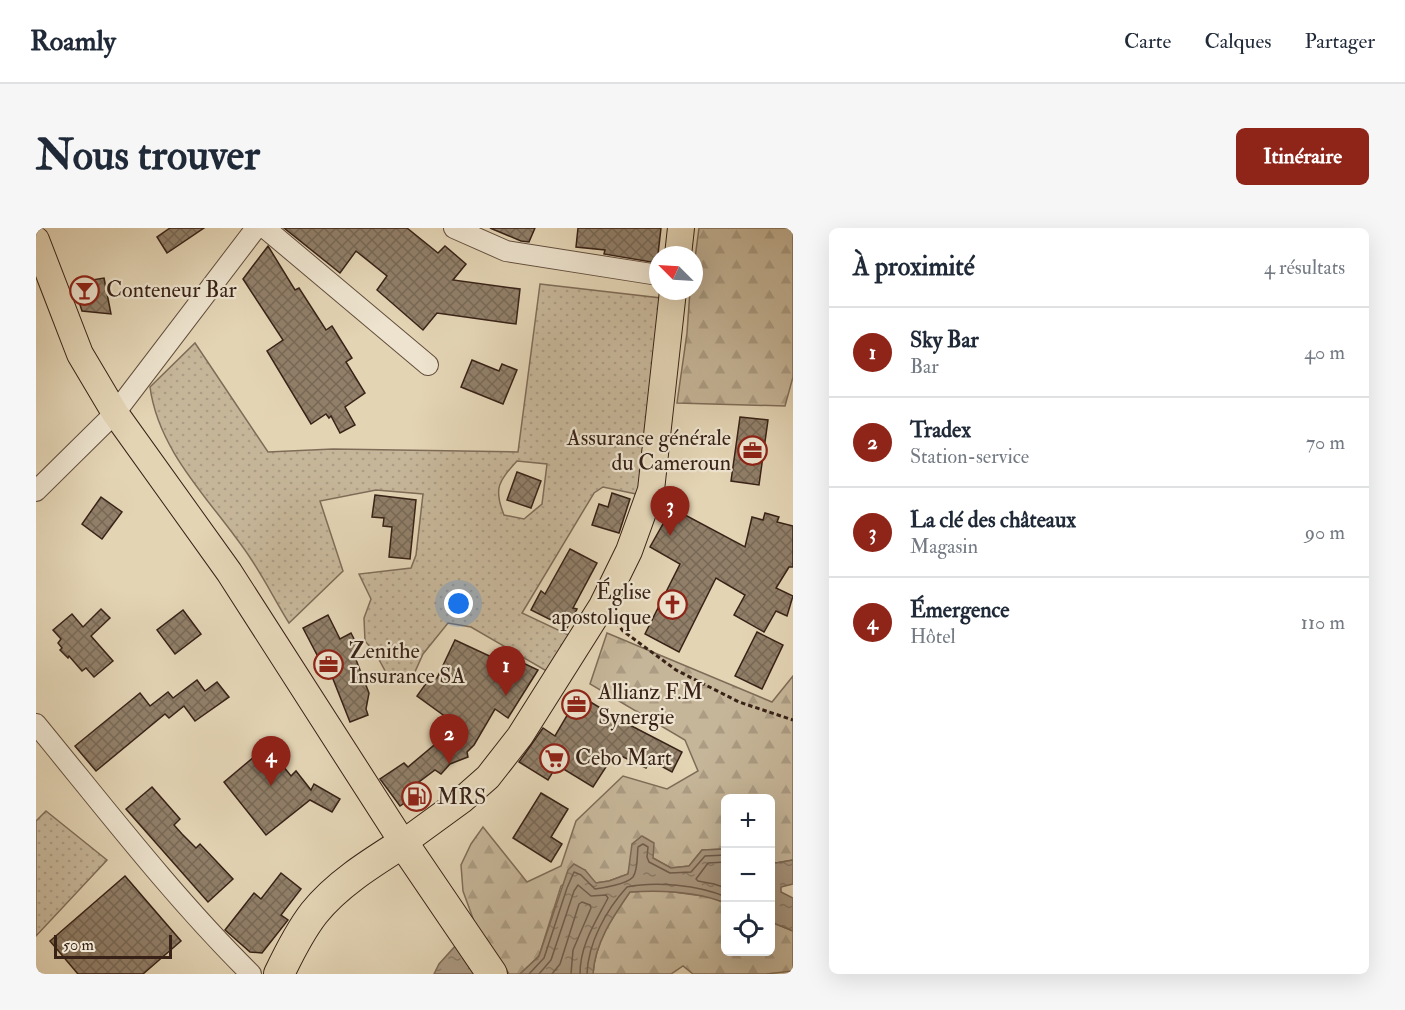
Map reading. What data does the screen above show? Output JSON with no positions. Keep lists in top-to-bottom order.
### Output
{
  "places": {
    "bar": ["Conteneur Bar"],
    "office": ["Assurance générale du Cameroun", "Zenithe Insurance SA", "Allianz F.M Synergie"],
    "church": ["Église apostolique"],
    "supermarket": ["Cebo Mart"],
    "fuel station": ["MRS"]
  },
  "scale_bar": "50 m",
  "north": "top left",
  "page": {
    "header": "Roamly",
    "nav": ["Carte", "Calques", "Partager"],
    "buttons": "Itinéraire",
    "title": "Nous trouver",
    "heading": ["À proximité", "4 résultats"],
    "list": [
      {
        "mark": "1",
        "name": "Sky Bar",
        "note": "Bar",
        "value": "40 m"
      },
      {
        "mark": "2",
        "name": "Tradex",
        "note": "Station-service",
        "value": "70 m"
      },
      {
        "mark": "3",
        "name": "La clé des châteaux",
        "note": "Magasin",
        "value": "90 m"
      },
      {
        "mark": "4",
        "name": "Émergence",
        "note": "Hôtel",
        "value": "110 m"
      }
    ],
    "pins": [
      "3",
      "1",
      "2",
      "4"
    ],
    "map_buttons": ["+", "−"],
    "scale": "50 m"
  }
}
